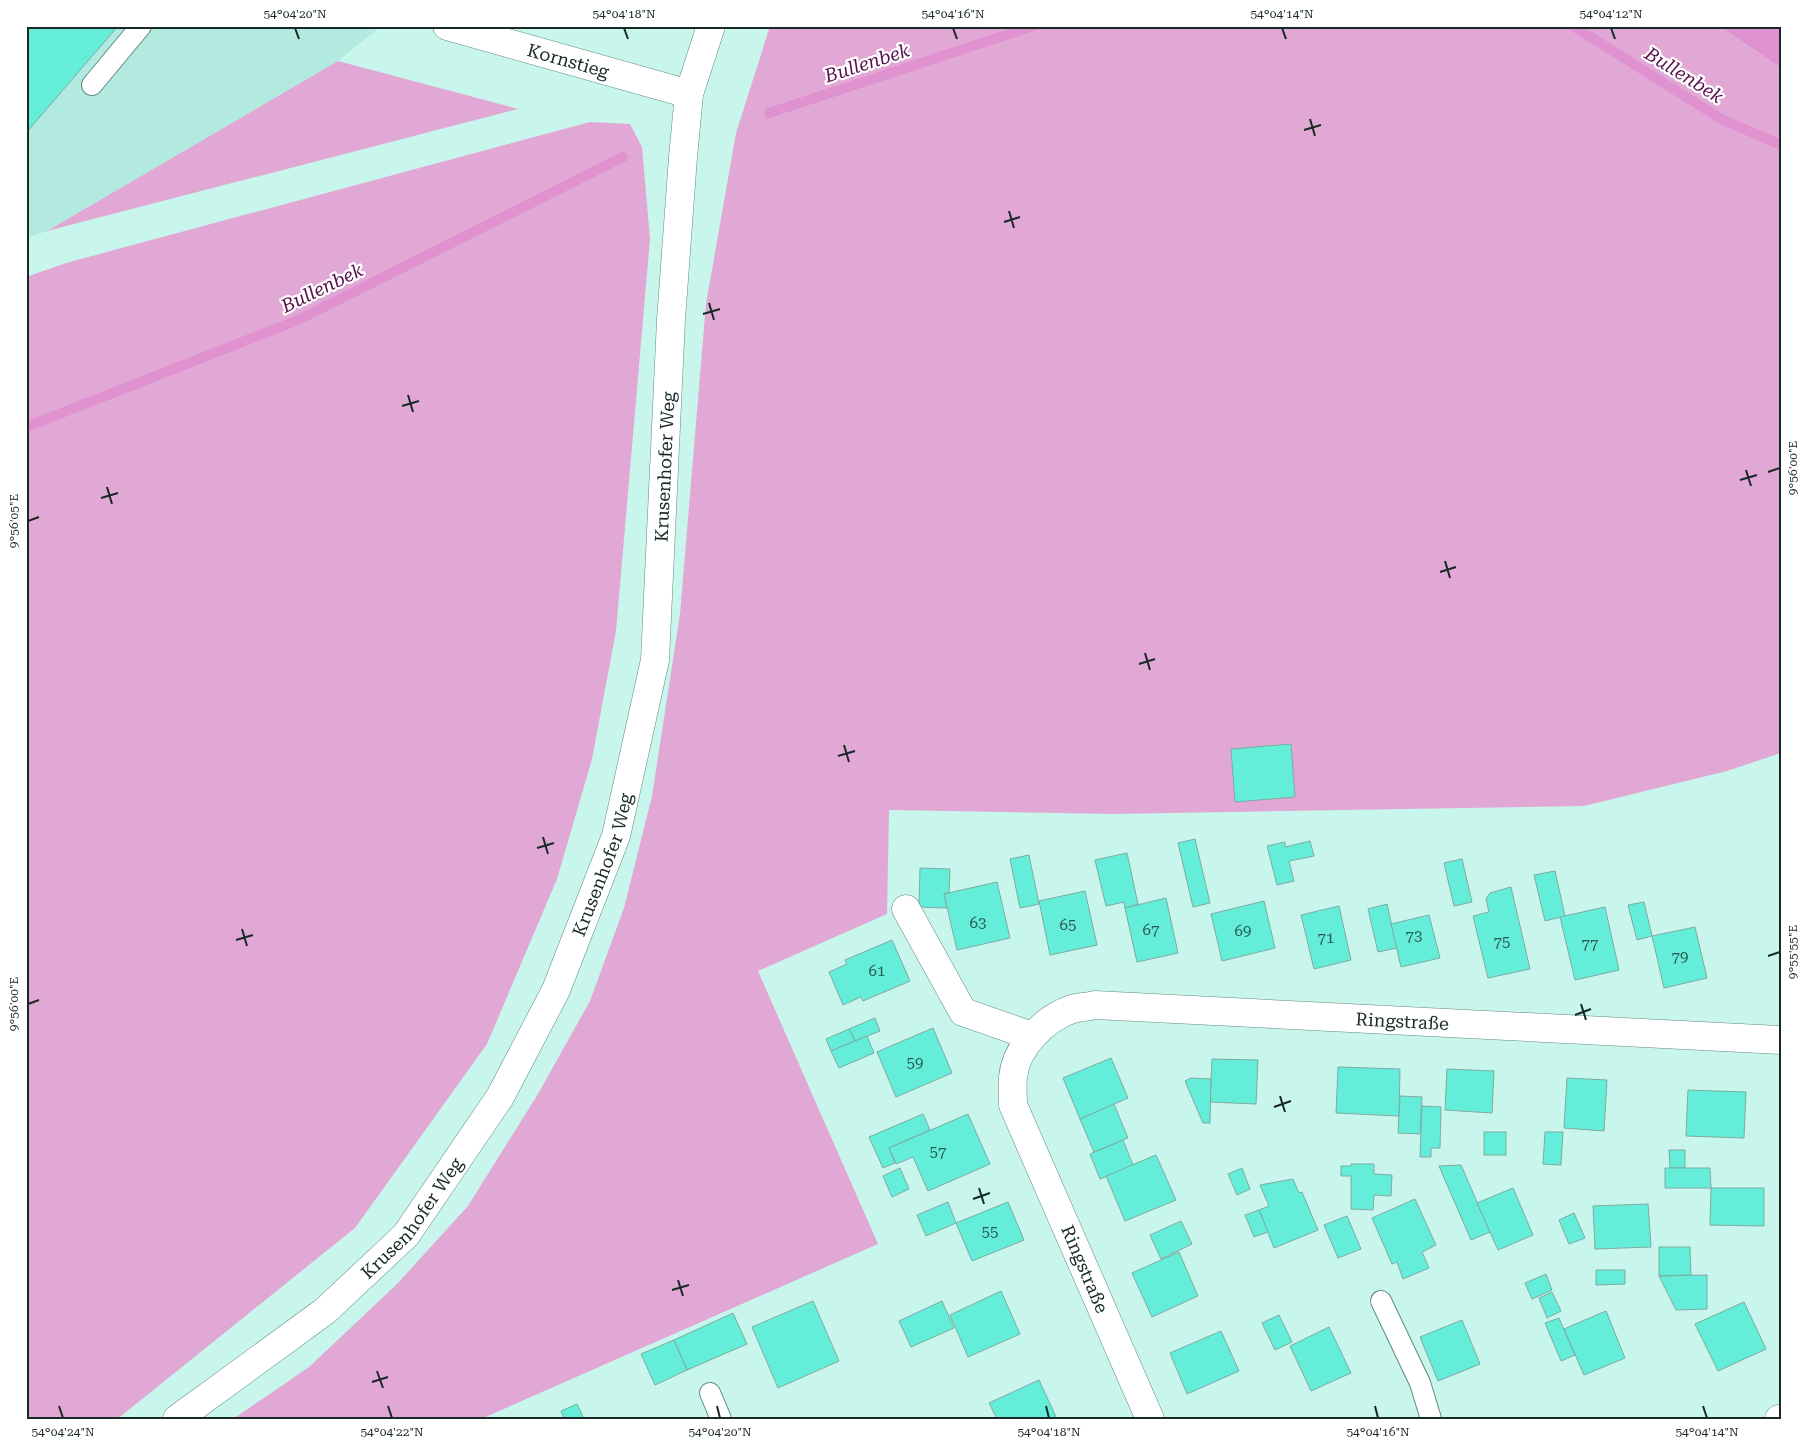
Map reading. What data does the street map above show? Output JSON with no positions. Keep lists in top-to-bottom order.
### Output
{
  "streets": {
    "street": ["Kornstieg", "Krusenhofer Weg", "Ringstraße"]
  },
  "crossings": [
    ["Kornstieg", "Krusenhofer Weg"]
  ],
  "water": ["Bullenbek"],
  "house_numbers": [
    "63",
    "65",
    "67",
    "69",
    "73",
    "71",
    "75",
    "77",
    "79",
    "61",
    "59",
    "57",
    "55"
  ],
  "coordinates": [
    "54°04'20\"N",
    "54°04'18\"N",
    "54°04'16\"N",
    "54°04'14\"N",
    "54°04'12\"N",
    "9°56'00\"E",
    "9°56'05\"E",
    "9°55'55\"E",
    "54°04'24\"N",
    "54°04'22\"N"
  ]
}
